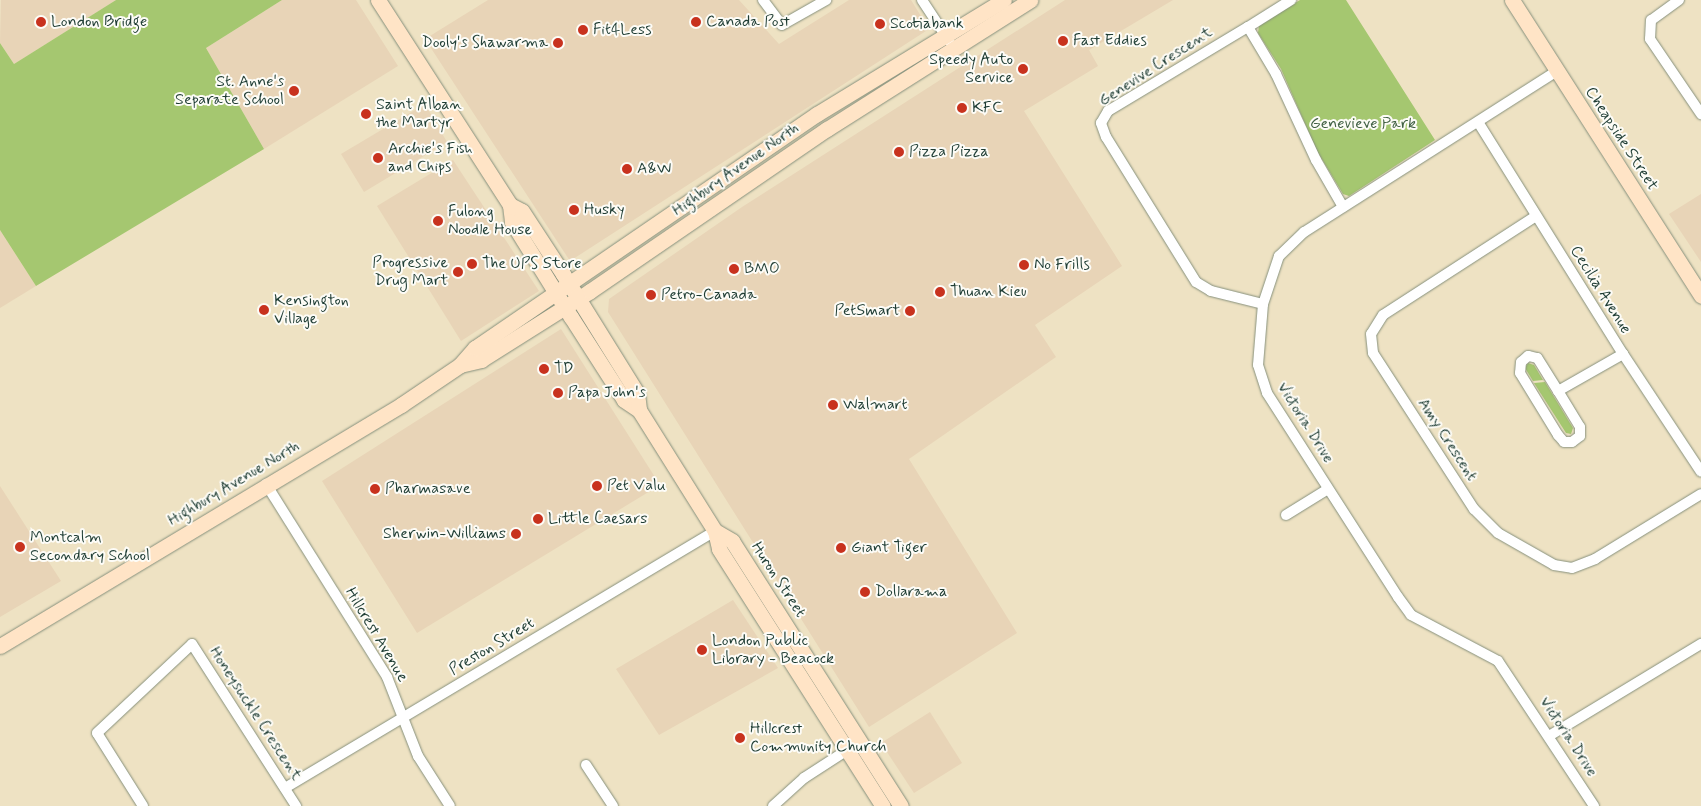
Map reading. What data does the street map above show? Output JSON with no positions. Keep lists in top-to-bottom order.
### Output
{
  "streets": {
    "main road": ["Cheapside Street", "Highbury Avenue North", "Huron Street"],
    "street": [
      "Genevive Crescent",
      "Cecilia Avenue",
      "Victoria Drive",
      "Amy Crescent",
      "Hillcrest Avenue",
      "Preston Street",
      "Honeysuckle Crescent"
    ]
  },
  "crossings": [
    ["Genevive Crescent", "Victoria Drive"],
    ["Cheapside Street", "Victoria Drive"],
    ["Highbury Avenue North", "Huron Street"],
    ["Highbury Avenue North", "Hillcrest Avenue"],
    ["Cecilia Avenue", "Victoria Drive"],
    ["Cecilia Avenue", "Amy Crescent"],
    ["Huron Street", "Preston Street"],
    ["Hillcrest Avenue", "Preston Street"],
    ["Preston Street", "Honeysuckle Crescent"]
  ],
  "parks": ["Genevieve Park"],
  "places": [
    "London Bridge",
    "Canada Post",
    "Scotiabank",
    "Fit4Less",
    "Fast Eddies",
    "Dooly's Shawarma",
    "Speedy Auto Service",
    "St. Anne's Separate School",
    "KFC",
    "Saint Alban the Martyr",
    "Pizza Pizza",
    "Archie's Fish and Chips",
    "A&W",
    "Husky",
    "Fulong Noodle House",
    "The UPS Store",
    "No Frills",
    "BMO",
    "Progressive Drug Mart",
    "Thuan Kieu",
    "Petro-Canada",
    "Kensington Village",
    "PetSmart",
    "TD",
    "Papa John's",
    "Walmart",
    "Pet Valu",
    "Pharmasave",
    "Little Caesars",
    "Sherwin-Williams",
    "Montcalm Secondary School",
    "Giant Tiger",
    "Dollarama",
    "London Public Library - Beacock",
    "Hillcrest Community Church"
  ]
}
